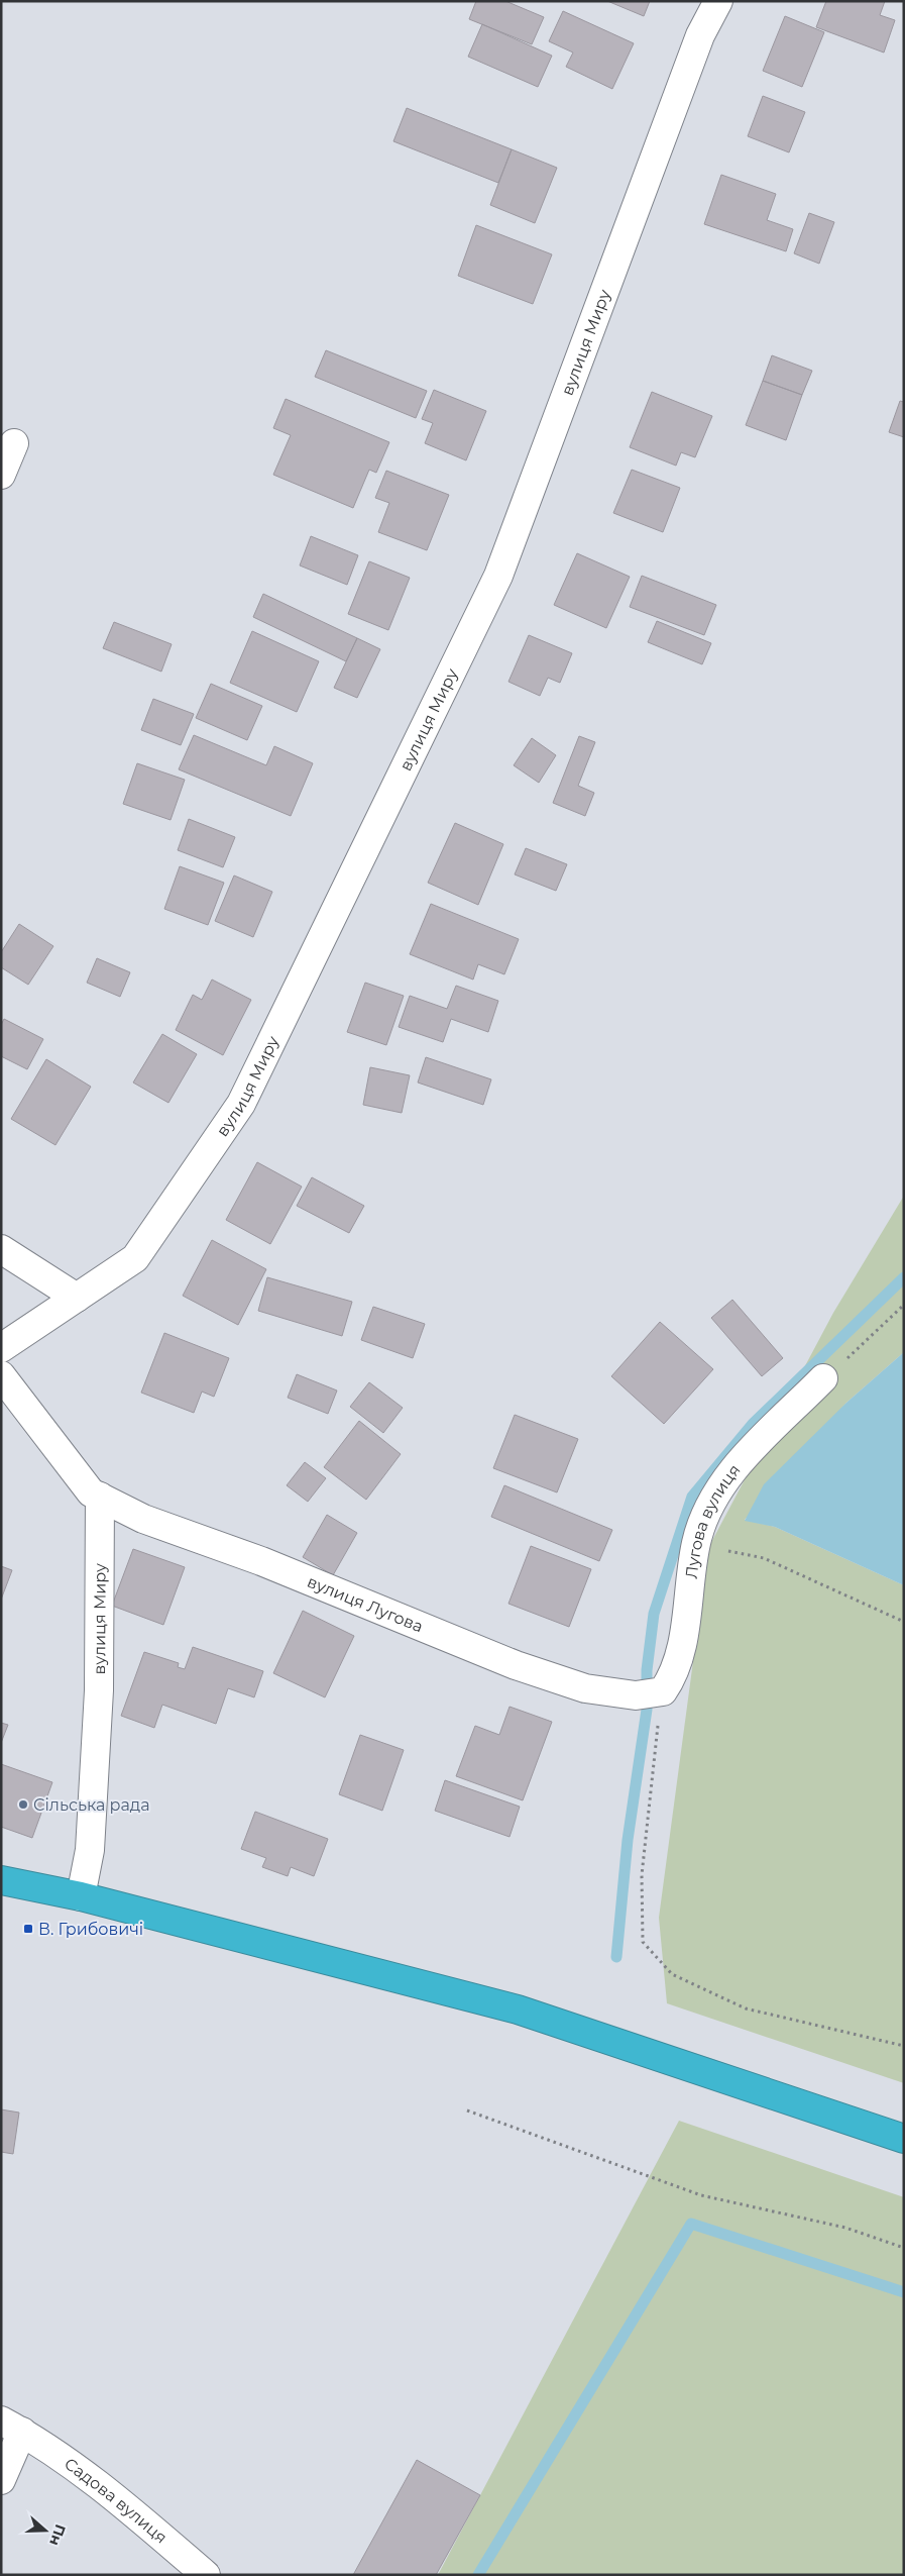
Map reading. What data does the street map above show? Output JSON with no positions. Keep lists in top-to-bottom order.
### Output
{
  "streets": {
    "street": [
      "вулиця Миру",
      "Лугова вулиця",
      "вулиця Лугова",
      "Садова вулиця"
    ]
  },
  "crossings": [
    ["вулиця Миру", "вулиця Лугова"],
    ["Лугова вулиця", "вулиця Лугова"]
  ],
  "places": {
    "other": ["Сільська рада"],
    "transit": ["В. Грибовичі"]
  },
  "north": "right"
}
